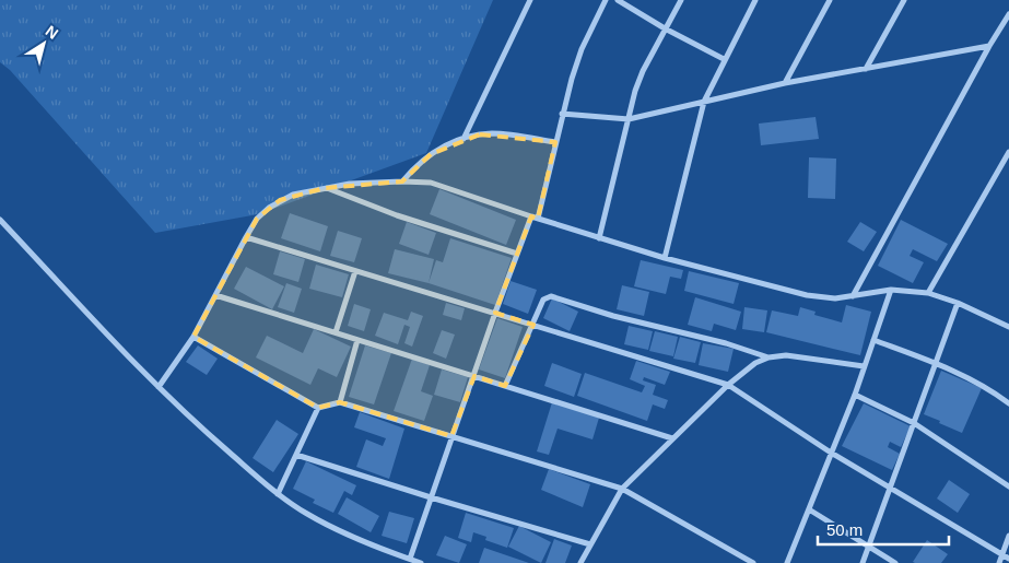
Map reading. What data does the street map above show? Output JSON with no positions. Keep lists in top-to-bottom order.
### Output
{
  "scale_bar": "50 m",
  "north": "top right"
}
